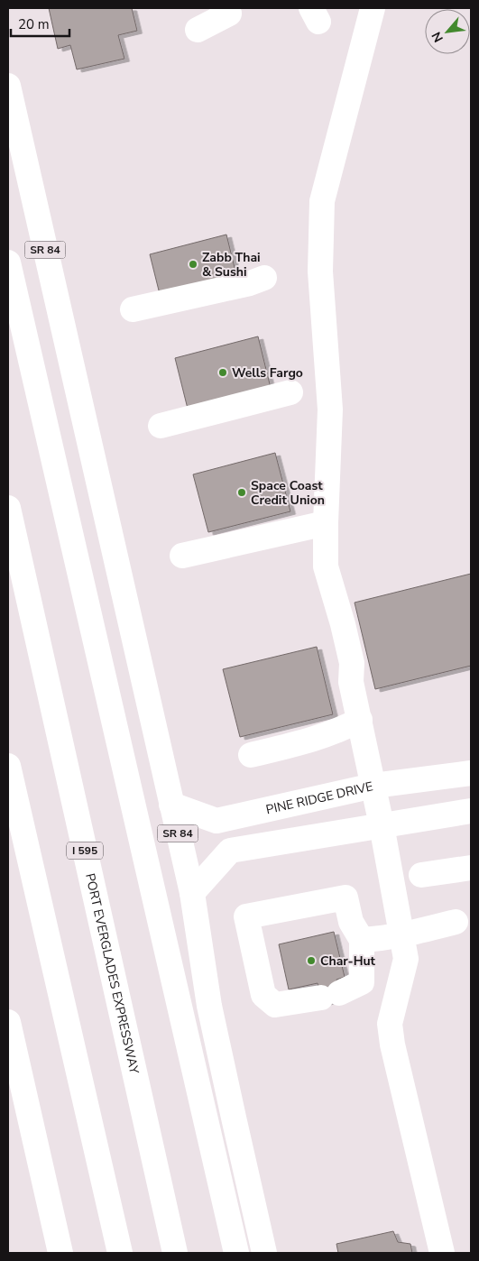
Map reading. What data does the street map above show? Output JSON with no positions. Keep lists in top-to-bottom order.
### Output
{
  "streets": {
    "main road": [
      "SR 84",
      "PINE RIDGE DRIVE",
      "I 595",
      "PORT EVERGLADES EXPRESSWAY"
    ]
  },
  "crossings": [
    ["SR 84", "PINE RIDGE DRIVE"]
  ],
  "places": [
    "Zabb Thai & Sushi",
    "Wells Fargo",
    "Space Coast Credit Union",
    "Char-Hut"
  ],
  "scale_bar": "20 m",
  "north": "bottom left"
}
